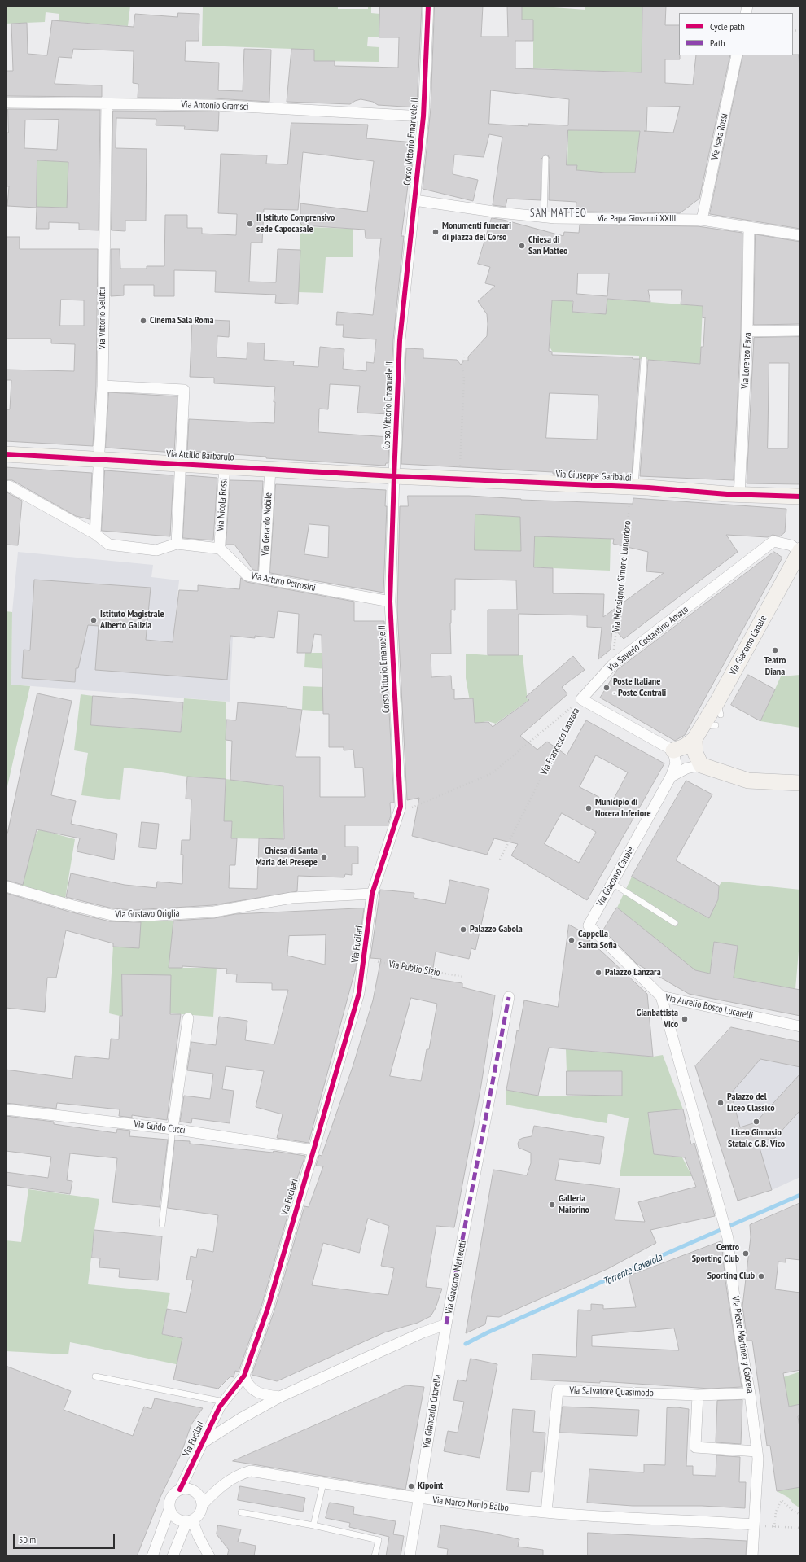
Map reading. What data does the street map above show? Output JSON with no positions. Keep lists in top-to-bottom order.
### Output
{
  "streets": {
    "street": [
      "Via Antonio Gramsci",
      "Via Isaia Rossi",
      "Corso Vittorio Emanuele II",
      "Via Papa Giovanni XXIII",
      "Via Vittorio Sellitti",
      "Via Lorenzo Fava",
      "Via Attilio Barbarulo",
      "Via Giuseppe Garibaldi",
      "Via Nicola Rossi",
      "Via Gerardo Nobile",
      "Via Arturo Petrosini",
      "Via Saverio Costantino Amato",
      "Via Giacomo Canale",
      "Via Francesco Lanzara",
      "Via Gustavo Origlia",
      "Via Fucilari",
      "Via Aurelio Bosco Lucarelli",
      "Via Guido Cucci",
      "Via Giacomo Matteotti",
      "Via Pietro Martinez y Cabrera",
      "Via Salvatore Quasimodo",
      "Via Giancarlo Citarella",
      "Via Marco Nonio Balbo"
    ],
    "path": ["Via Monsignor Simone Lunardoro", "Via Publio Sizio"]
  },
  "crossings": [
    ["Via Antonio Gramsci", "Corso Vittorio Emanuele II"],
    ["Via Antonio Gramsci", "Via Vittorio Sellitti"],
    ["Via Isaia Rossi", "Via Papa Giovanni XXIII"],
    ["Corso Vittorio Emanuele II", "Via Papa Giovanni XXIII"],
    ["Corso Vittorio Emanuele II", "Via Attilio Barbarulo"],
    ["Corso Vittorio Emanuele II", "Via Giuseppe Garibaldi"],
    ["Corso Vittorio Emanuele II", "Via Arturo Petrosini"],
    ["Corso Vittorio Emanuele II", "Via Fucilari"],
    ["Via Papa Giovanni XXIII", "Via Lorenzo Fava"],
    ["Via Vittorio Sellitti", "Via Attilio Barbarulo"],
    ["Via Vittorio Sellitti", "Via Arturo Petrosini"],
    ["Via Lorenzo Fava", "Via Giuseppe Garibaldi"],
    ["Via Attilio Barbarulo", "Via Giuseppe Garibaldi"],
    ["Via Attilio Barbarulo", "Via Nicola Rossi"],
    ["Via Attilio Barbarulo", "Via Gerardo Nobile"],
    ["Via Giuseppe Garibaldi", "Via Monsignor Simone Lunardoro"],
    ["Via Gerardo Nobile", "Via Arturo Petrosini"],
    ["Via Monsignor Simone Lunardoro", "Via Saverio Costantino Amato"],
    ["Via Saverio Costantino Amato", "Via Giacomo Canale"],
    ["Via Saverio Costantino Amato", "Via Francesco Lanzara"],
    ["Via Giacomo Canale", "Via Francesco Lanzara"],
    ["Via Giacomo Canale", "Via Aurelio Bosco Lucarelli"],
    ["Via Gustavo Origlia", "Via Fucilari"],
    ["Via Fucilari", "Via Publio Sizio"],
    ["Via Fucilari", "Via Guido Cucci"],
    ["Via Fucilari", "Via Giacomo Matteotti"],
    ["Via Fucilari", "Via Marco Nonio Balbo"],
    ["Via Aurelio Bosco Lucarelli", "Via Pietro Martinez y Cabrera"],
    ["Via Giacomo Matteotti", "Via Giancarlo Citarella"],
    ["Via Pietro Martinez y Cabrera", "Via Salvatore Quasimodo"],
    ["Via Pietro Martinez y Cabrera", "Via Marco Nonio Balbo"],
    ["Via Salvatore Quasimodo", "Via Marco Nonio Balbo"],
    ["Via Giancarlo Citarella", "Via Marco Nonio Balbo"]
  ],
  "districts": ["SAN MATTEO"],
  "water": ["Torrente Cavaiola"],
  "places": [
    "II Istituto Comprensivo sede Capocasale",
    "Monumenti funerari di piazza del Corso",
    "Chiesa di San Matteo",
    "Cinema Sala Roma",
    "Istituto Magistrale Alberto Galizia",
    "Teatro Diana",
    "Poste Italiane - Poste Centrali",
    "Municipio di Nocera Inferiore",
    "Chiesa di Santa Maria del Presepe",
    "Palazzo Gabola",
    "Cappella Santa Sofia",
    "Palazzo Lanzara",
    "Gianbattista Vico",
    "Palazzo del Liceo Classico",
    "Liceo Ginnasio Statale G.B. Vico",
    "Galleria Maiorino",
    "Centro Sporting Club",
    "Sporting Club",
    "Kipoint"
  ],
  "legend": ["Cycle path", "Path"],
  "scale_bar": "50 m"
}
